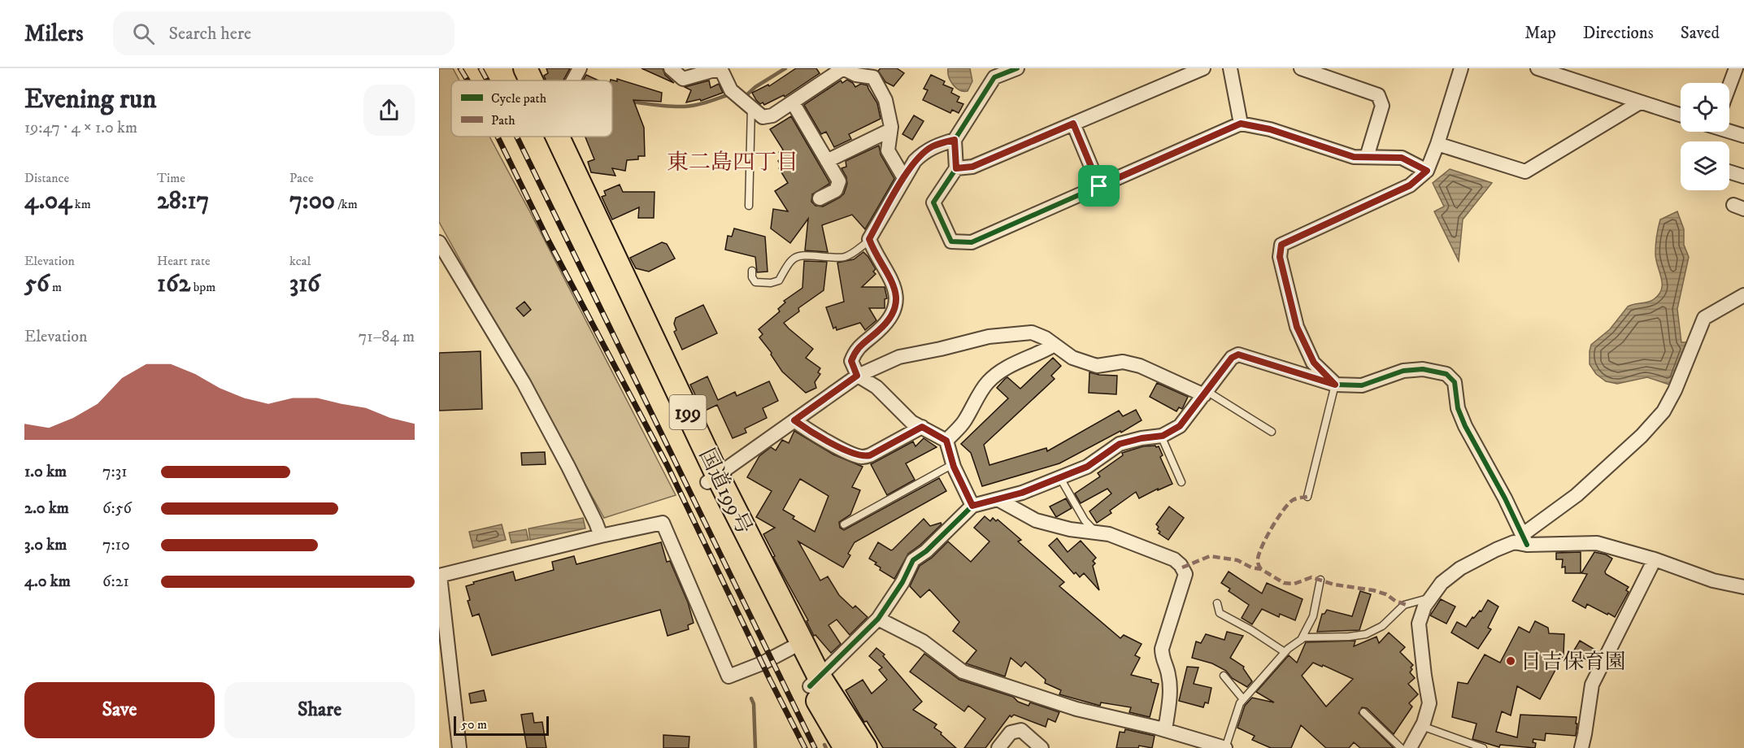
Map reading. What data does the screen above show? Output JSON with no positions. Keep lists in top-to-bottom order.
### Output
{
  "streets": {
    "highway": ["199", "国道199号"]
  },
  "districts": ["東二島四丁目"],
  "places": ["日吉保育園"],
  "legend": ["Cycle path", "Path"],
  "scale_bar": "50 m",
  "page": {
    "header": "Milers",
    "search": "Search here",
    "nav": ["Map", "Directions", "Saved"],
    "heading": ["Evening run", "19:47 · 4 × 1.0 km"],
    "stats": [
      ["Distance", "4.04 km"],
      ["Time", "28:17"],
      ["Pace", "7:00 /km"],
      ["Elevation", "56 m"],
      ["Heart rate", "162 bpm"],
      ["kcal", "316"]
    ],
    "chart": ["Elevation", "71–84 m"],
    "list": [
      {
        "name": "1.0 km",
        "note": "7:31"
      },
      {
        "name": "2.0 km",
        "note": "6:56"
      },
      {
        "name": "3.0 km",
        "note": "7:10"
      },
      {
        "name": "4.0 km",
        "note": "6:21"
      }
    ],
    "buttons": ["Save", "Share"],
    "scale": "50 m"
  }
}
